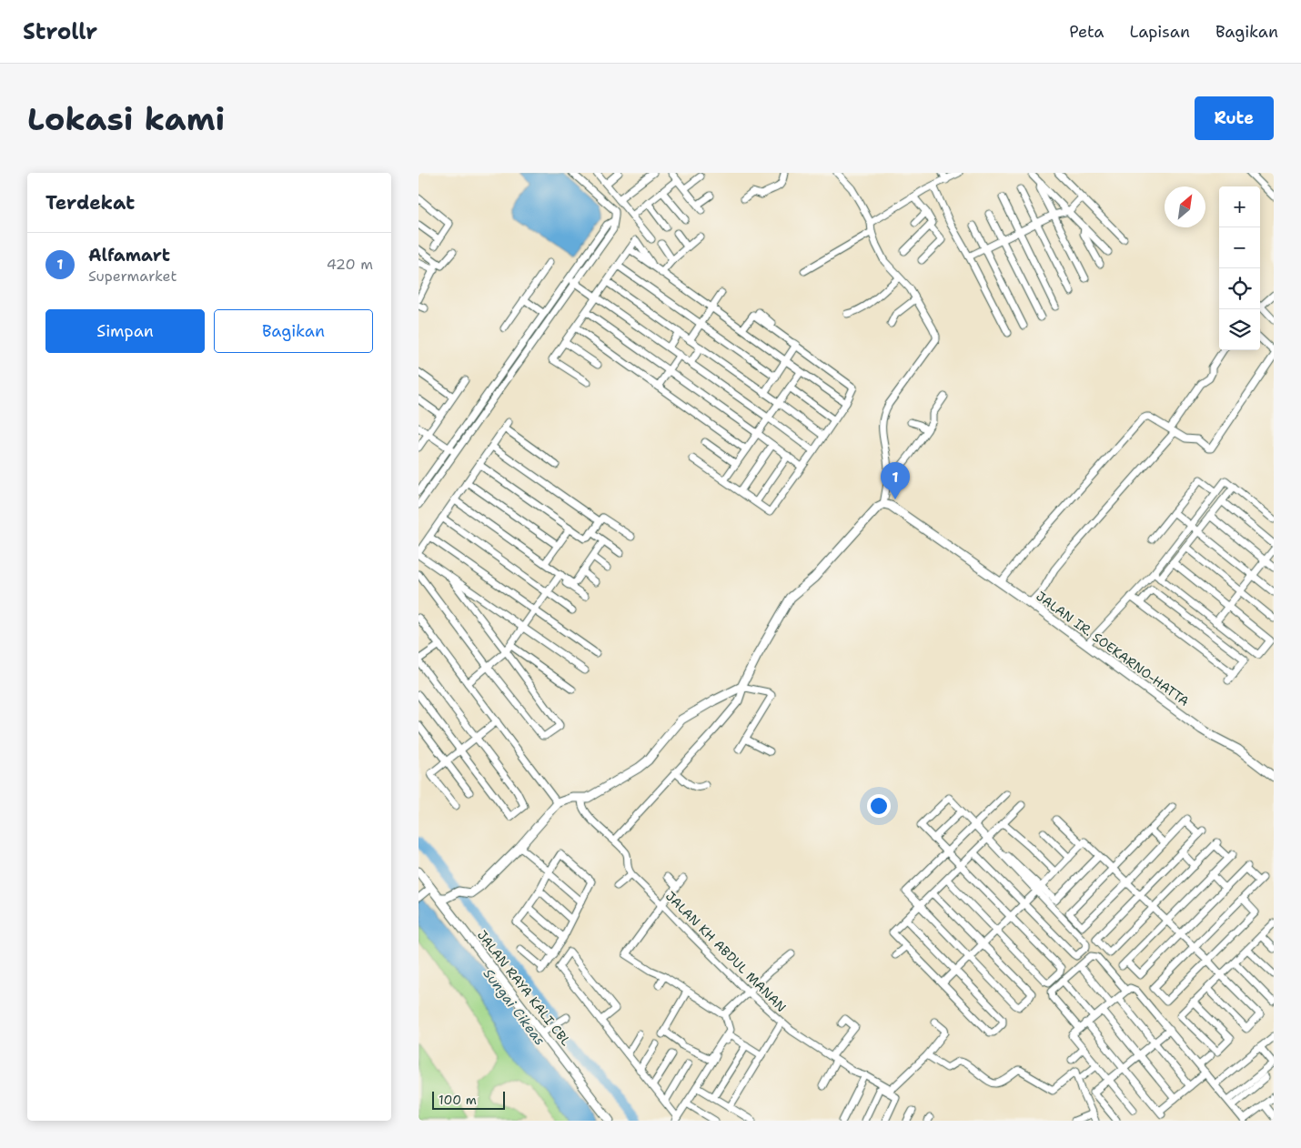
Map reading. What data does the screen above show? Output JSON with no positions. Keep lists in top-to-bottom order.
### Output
{
  "streets": {
    "main road": ["JALAN IR. SOEKARNO-HATTA", "JALAN RAYA KALI CBL"],
    "street": ["JALAN KH ABDUL MANAN"]
  },
  "water": ["Sungai Cikeas"],
  "scale_bar": "100 m",
  "north": "top right",
  "page": {
    "header": "Strollr",
    "nav": ["Peta", "Lapisan", "Bagikan"],
    "buttons": [
      "Rute",
      ["Simpan", "Bagikan"]
    ],
    "title": "Lokasi kami",
    "heading": "Terdekat",
    "map_buttons": ["+", "−"],
    "list": [
      {
        "mark": "1",
        "name": "Alfamart",
        "note": "Supermarket",
        "value": "420 m"
      }
    ],
    "pins": "1",
    "scale": "100 m"
  }
}
